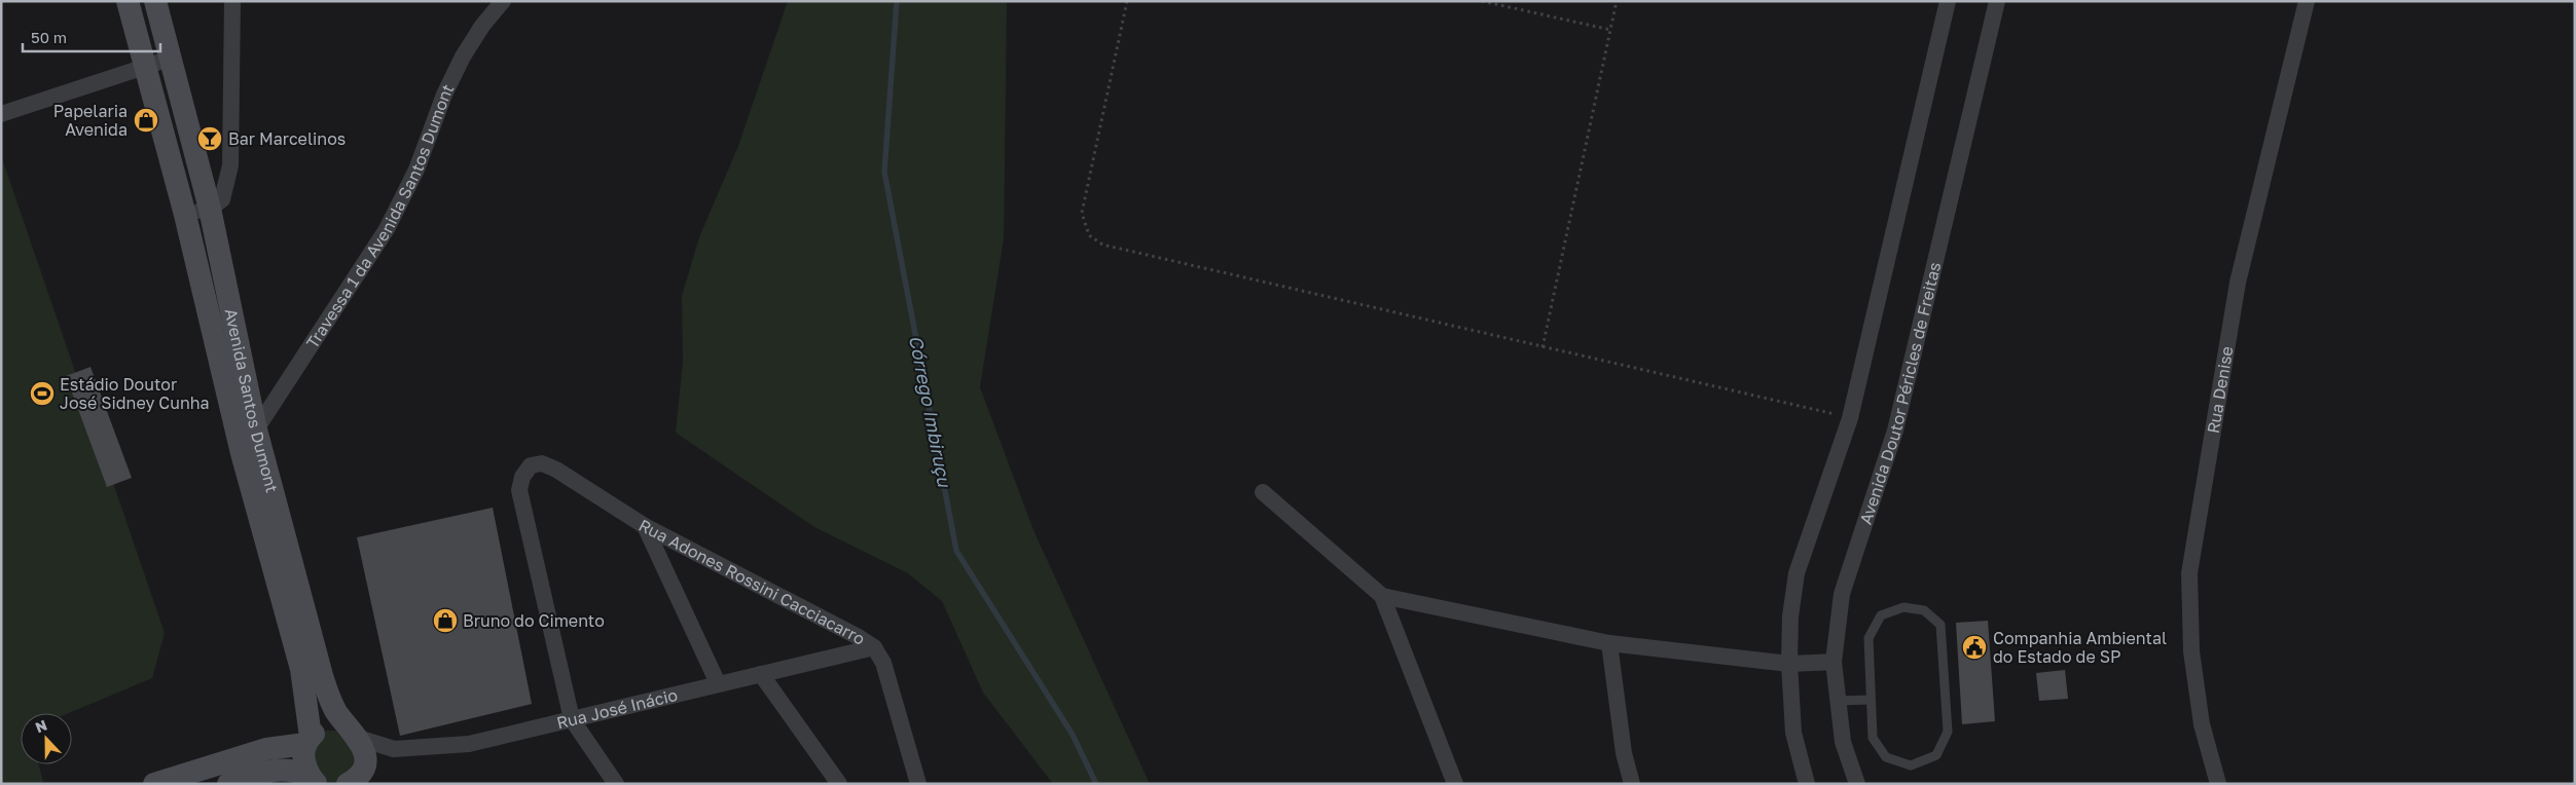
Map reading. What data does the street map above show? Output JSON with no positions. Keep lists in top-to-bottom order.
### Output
{
  "streets": {
    "street": [
      "Travessa 1 da Avenida Santos Dumont",
      "Rua Denise",
      "Avenida Doutor Péricles de Freitas",
      "Avenida Santos Dumont",
      "Rua Adones Rossini Cacciacarro",
      "Rua José Inácio"
    ]
  },
  "crossings": [
    ["Travessa 1 da Avenida Santos Dumont", "Avenida Santos Dumont"],
    ["Avenida Santos Dumont", "Rua José Inácio"],
    ["Rua Adones Rossini Cacciacarro", "Rua José Inácio"]
  ],
  "water": ["Córrego Imbiruçu"],
  "places": {
    "shop": ["Papelaria Avenida", "Bruno do Cimento"],
    "bar": ["Bar Marcelinos"],
    "sports": ["Estádio Doutor José Sidney Cunha"],
    "public building": ["Companhia Ambiental do Estado de SP"]
  },
  "scale_bar": "50 m",
  "north": "top"
}
